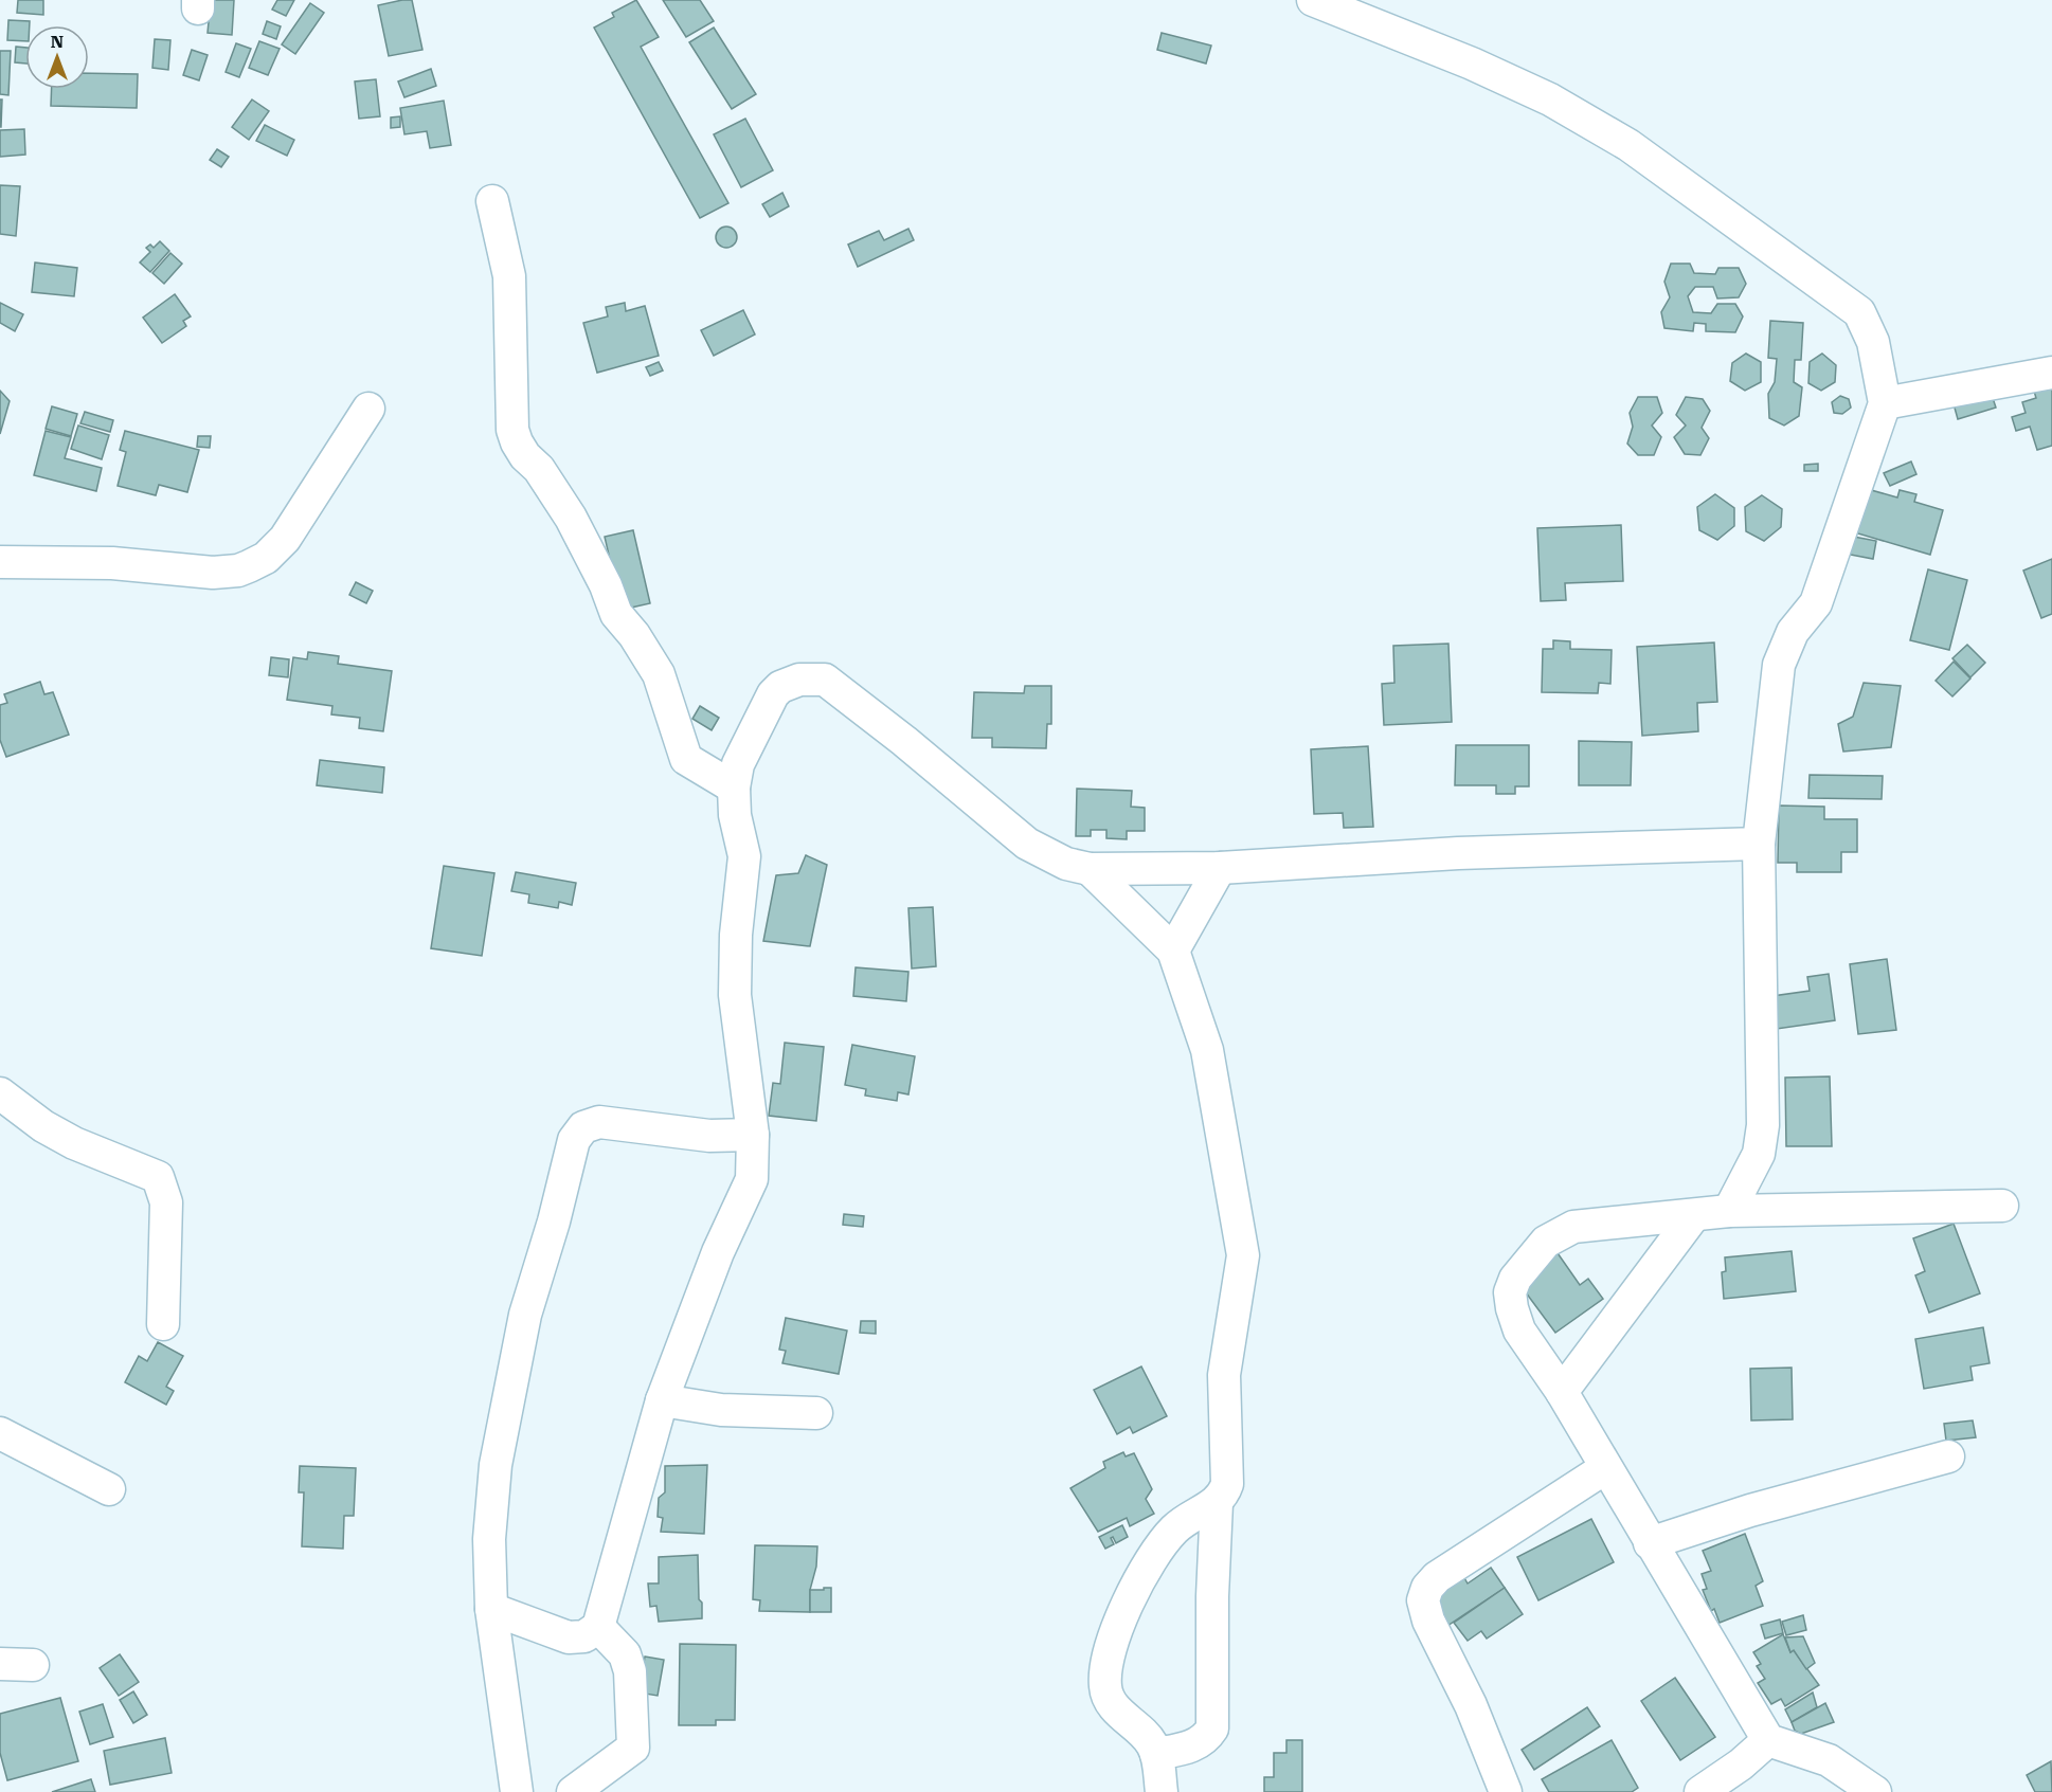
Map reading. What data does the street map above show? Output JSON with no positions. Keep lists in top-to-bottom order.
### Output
{
  "north": "top"
}
